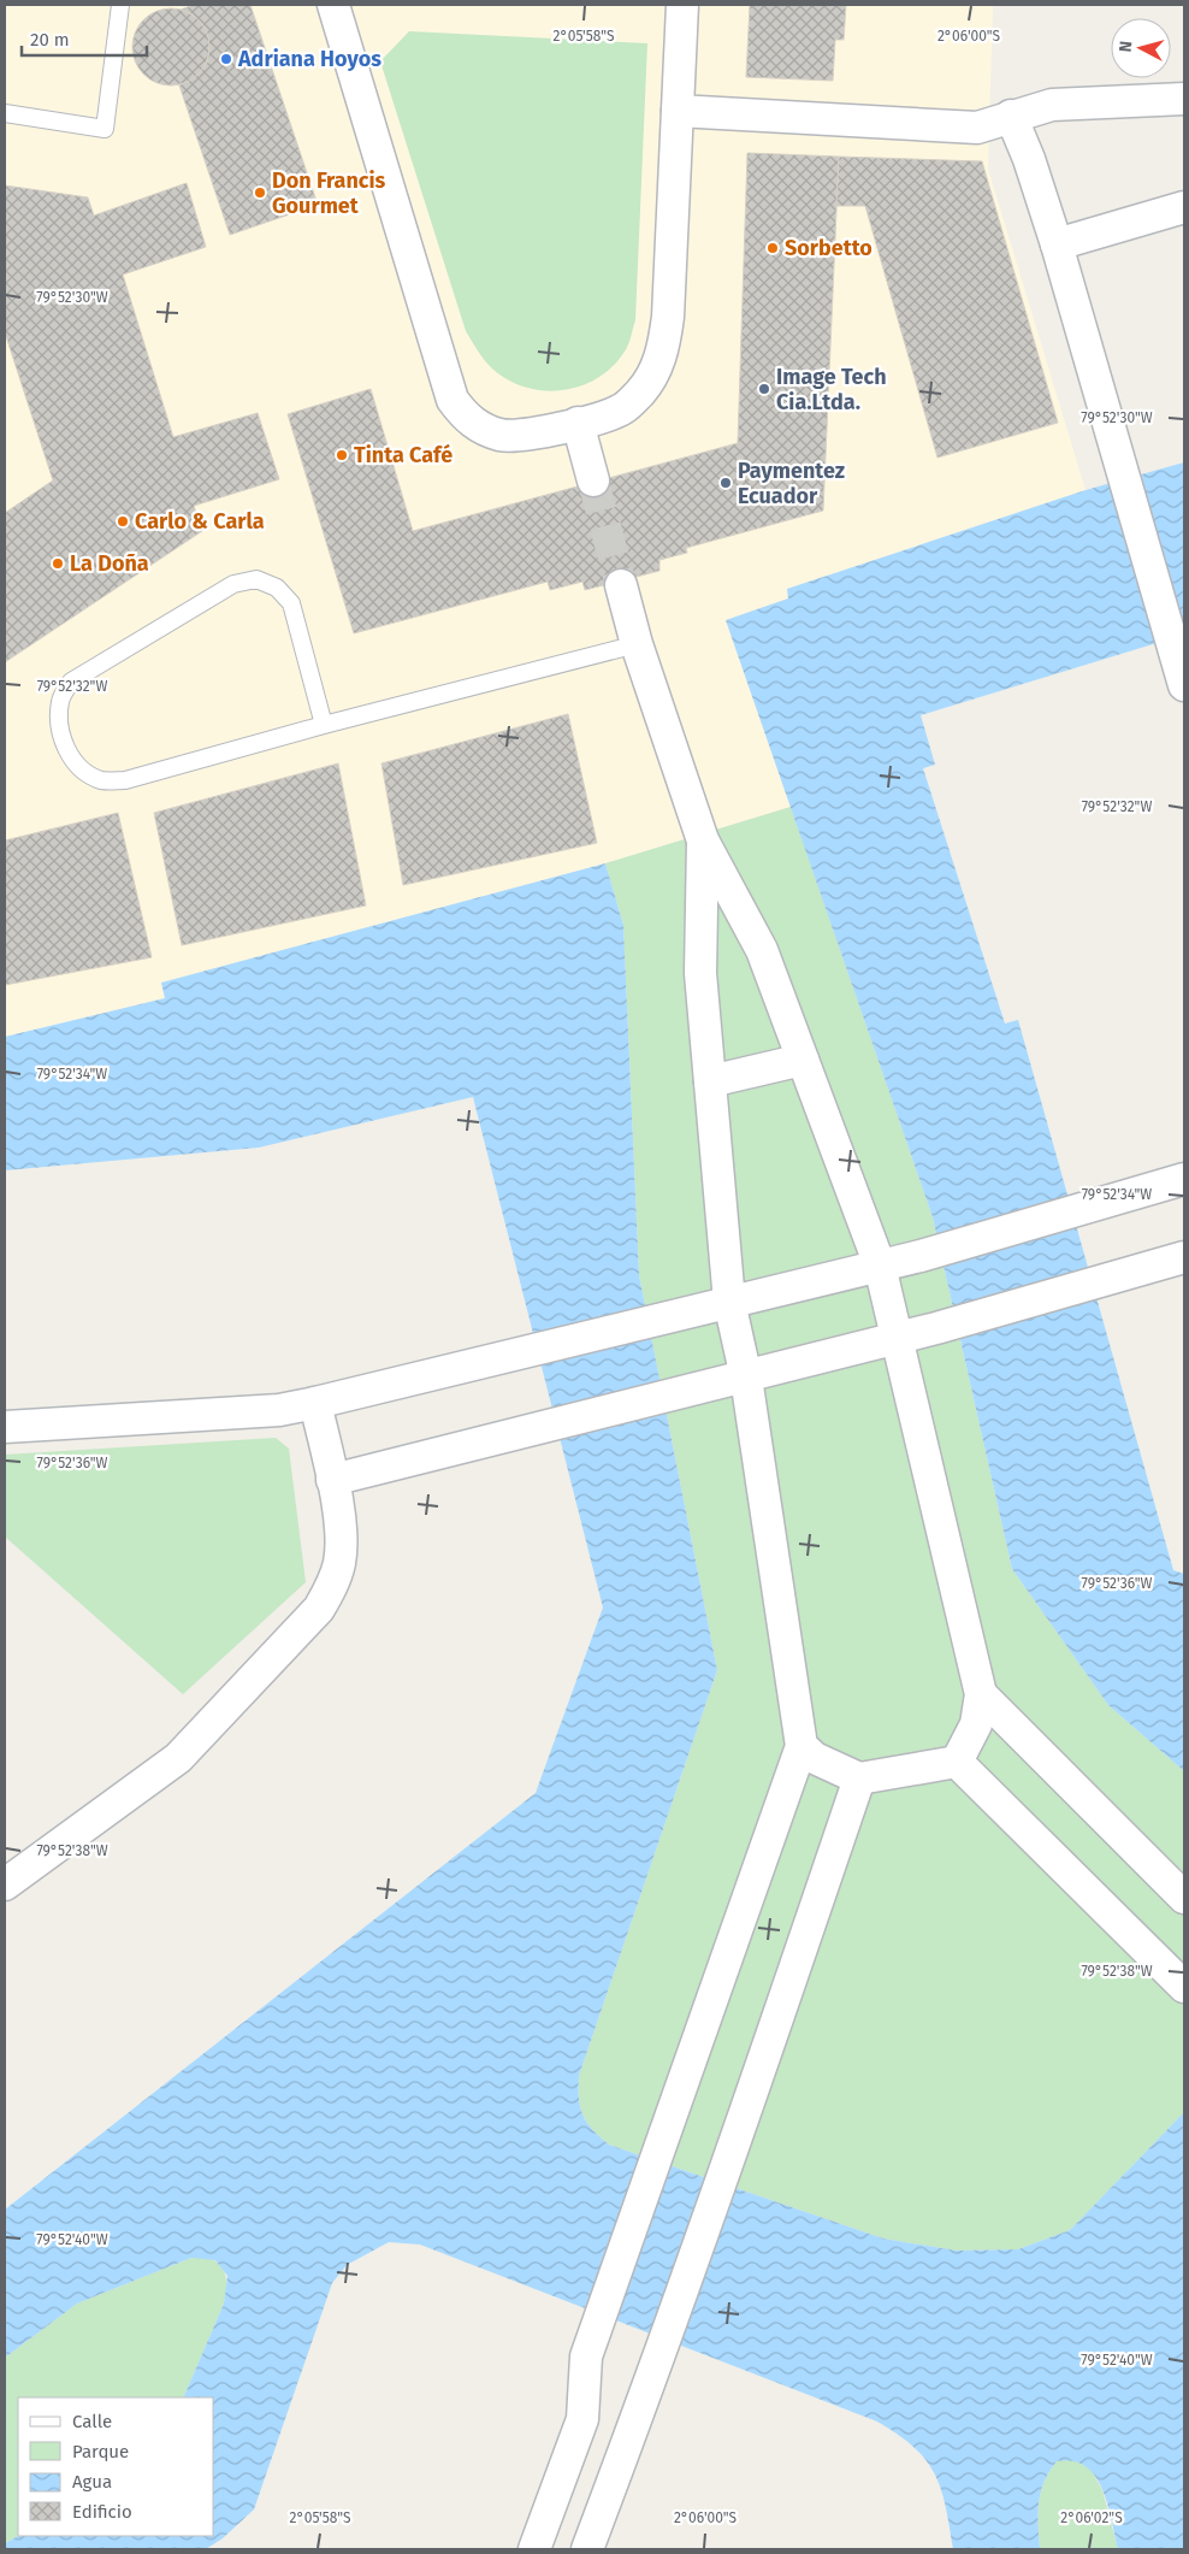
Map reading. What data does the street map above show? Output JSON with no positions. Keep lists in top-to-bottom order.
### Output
{
  "places": [
    "Adriana Hoyos",
    "Don Francis Gourmet",
    "Sorbetto",
    "Image Tech Cia.Ltda.",
    "Tinta Café",
    "Paymentez Ecuador",
    "Carlo & Carla",
    "La Doña"
  ],
  "legend": [
    "Calle",
    "Parque",
    "Agua",
    "Edificio"
  ],
  "scale_bar": "20 m",
  "north": "left",
  "coordinates": [
    "2°05'58\"S",
    "2°06'00\"S",
    "79°52'30\"W",
    "79°52'32\"W",
    "79°52'34\"W",
    "79°52'36\"W",
    "79°52'38\"W",
    "79°52'40\"W",
    "2°06'02\"S"
  ]
}
